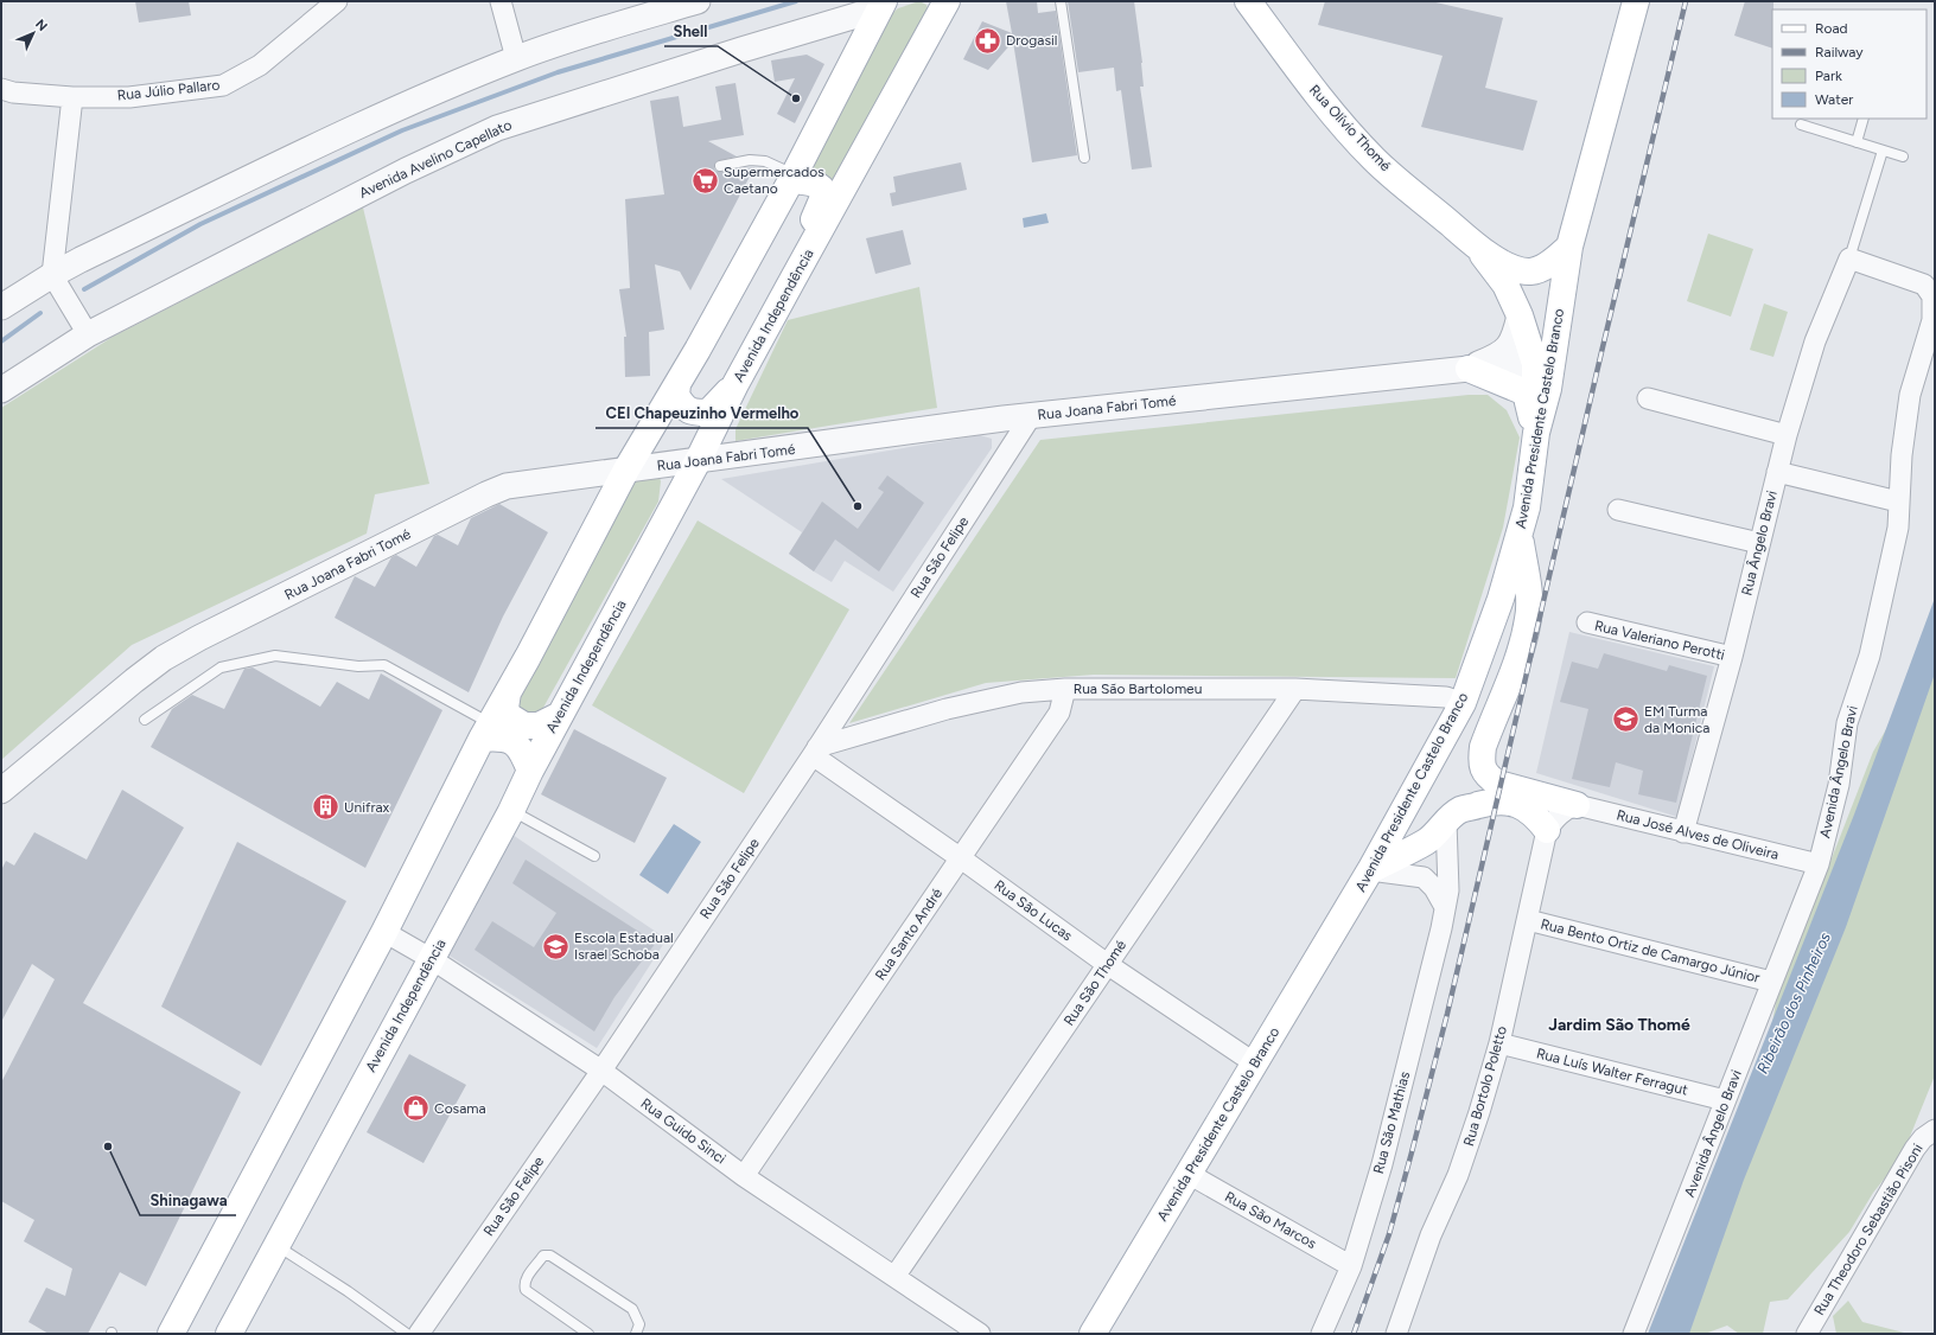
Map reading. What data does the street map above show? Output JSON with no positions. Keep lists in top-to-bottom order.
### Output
{
  "streets": {
    "main road": ["Rua Olívio Thomé", "Avenida Independência", "Avenida Presidente Castelo Branco"],
    "street": [
      "Rua Júlio Pallaro",
      "Avenida Avelino Capellato",
      "Rua Joana Fabri Tomé",
      "Rua Ângelo Bravi",
      "Rua São Felipe",
      "Rua Valeriano Perotti",
      "Rua São Bartolomeu",
      "Avenida Ângelo Bravi",
      "Rua José Alves de Oliveira",
      "Rua São Lucas",
      "Rua Santo André",
      "Rua Bento Ortiz de Camargo Júnior",
      "Rua São Thomé",
      "Rua Luís Walter Ferragut",
      "Rua Bortolo Poletto",
      "Rua São Mathias",
      "Rua Guido Sinci",
      "Rua São Marcos",
      "Rua Theodoro Sebastião Pisoni"
    ]
  },
  "crossings": [
    ["Avenida Independência", "Rua Joana Fabri Tomé"],
    ["Avenida Independência", "Rua Guido Sinci"],
    ["Rua Joana Fabri Tomé", "Rua São Felipe"],
    ["Avenida Presidente Castelo Branco", "Rua São Bartolomeu"],
    ["Avenida Presidente Castelo Branco", "Rua São Lucas"],
    ["Avenida Presidente Castelo Branco", "Rua São Marcos"],
    ["Rua Ângelo Bravi", "Rua Valeriano Perotti"],
    ["Rua Ângelo Bravi", "Avenida Ângelo Bravi"],
    ["Rua Ângelo Bravi", "Rua José Alves de Oliveira"],
    ["Rua São Felipe", "Rua São Bartolomeu"],
    ["Rua São Felipe", "Rua São Lucas"],
    ["Rua São Felipe", "Rua Guido Sinci"],
    ["Rua São Bartolomeu", "Rua São Lucas"],
    ["Rua São Bartolomeu", "Rua Santo André"],
    ["Rua São Bartolomeu", "Rua São Thomé"],
    ["Avenida Ângelo Bravi", "Rua José Alves de Oliveira"],
    ["Avenida Ângelo Bravi", "Rua Bento Ortiz de Camargo Júnior"],
    ["Avenida Ângelo Bravi", "Rua Luís Walter Ferragut"],
    ["Rua São Lucas", "Rua Santo André"],
    ["Rua São Lucas", "Rua São Thomé"],
    ["Rua Santo André", "Rua Guido Sinci"],
    ["Rua Bento Ortiz de Camargo Júnior", "Rua Bortolo Poletto"],
    ["Rua São Thomé", "Rua Guido Sinci"],
    ["Rua Luís Walter Ferragut", "Rua Bortolo Poletto"],
    ["Rua São Mathias", "Rua São Marcos"]
  ],
  "districts": ["Jardim São Thomé"],
  "water": ["Ribeirão dos Pinheiros"],
  "places": {
    "pharmacy": ["Drogasil"],
    "other": ["Shell", "CEI Chapeuzinho Vermelho", "Shinagawa"],
    "supermarket": ["Supermercados Caetano"],
    "school or university": ["EM Turma da Monica", "Escola Estadual Israel Schoba"],
    "building": ["Unifrax"],
    "shop": ["Cosama"]
  },
  "legend": [
    "Road",
    "Railway",
    "Park",
    "Water"
  ],
  "north": "top right"
}
